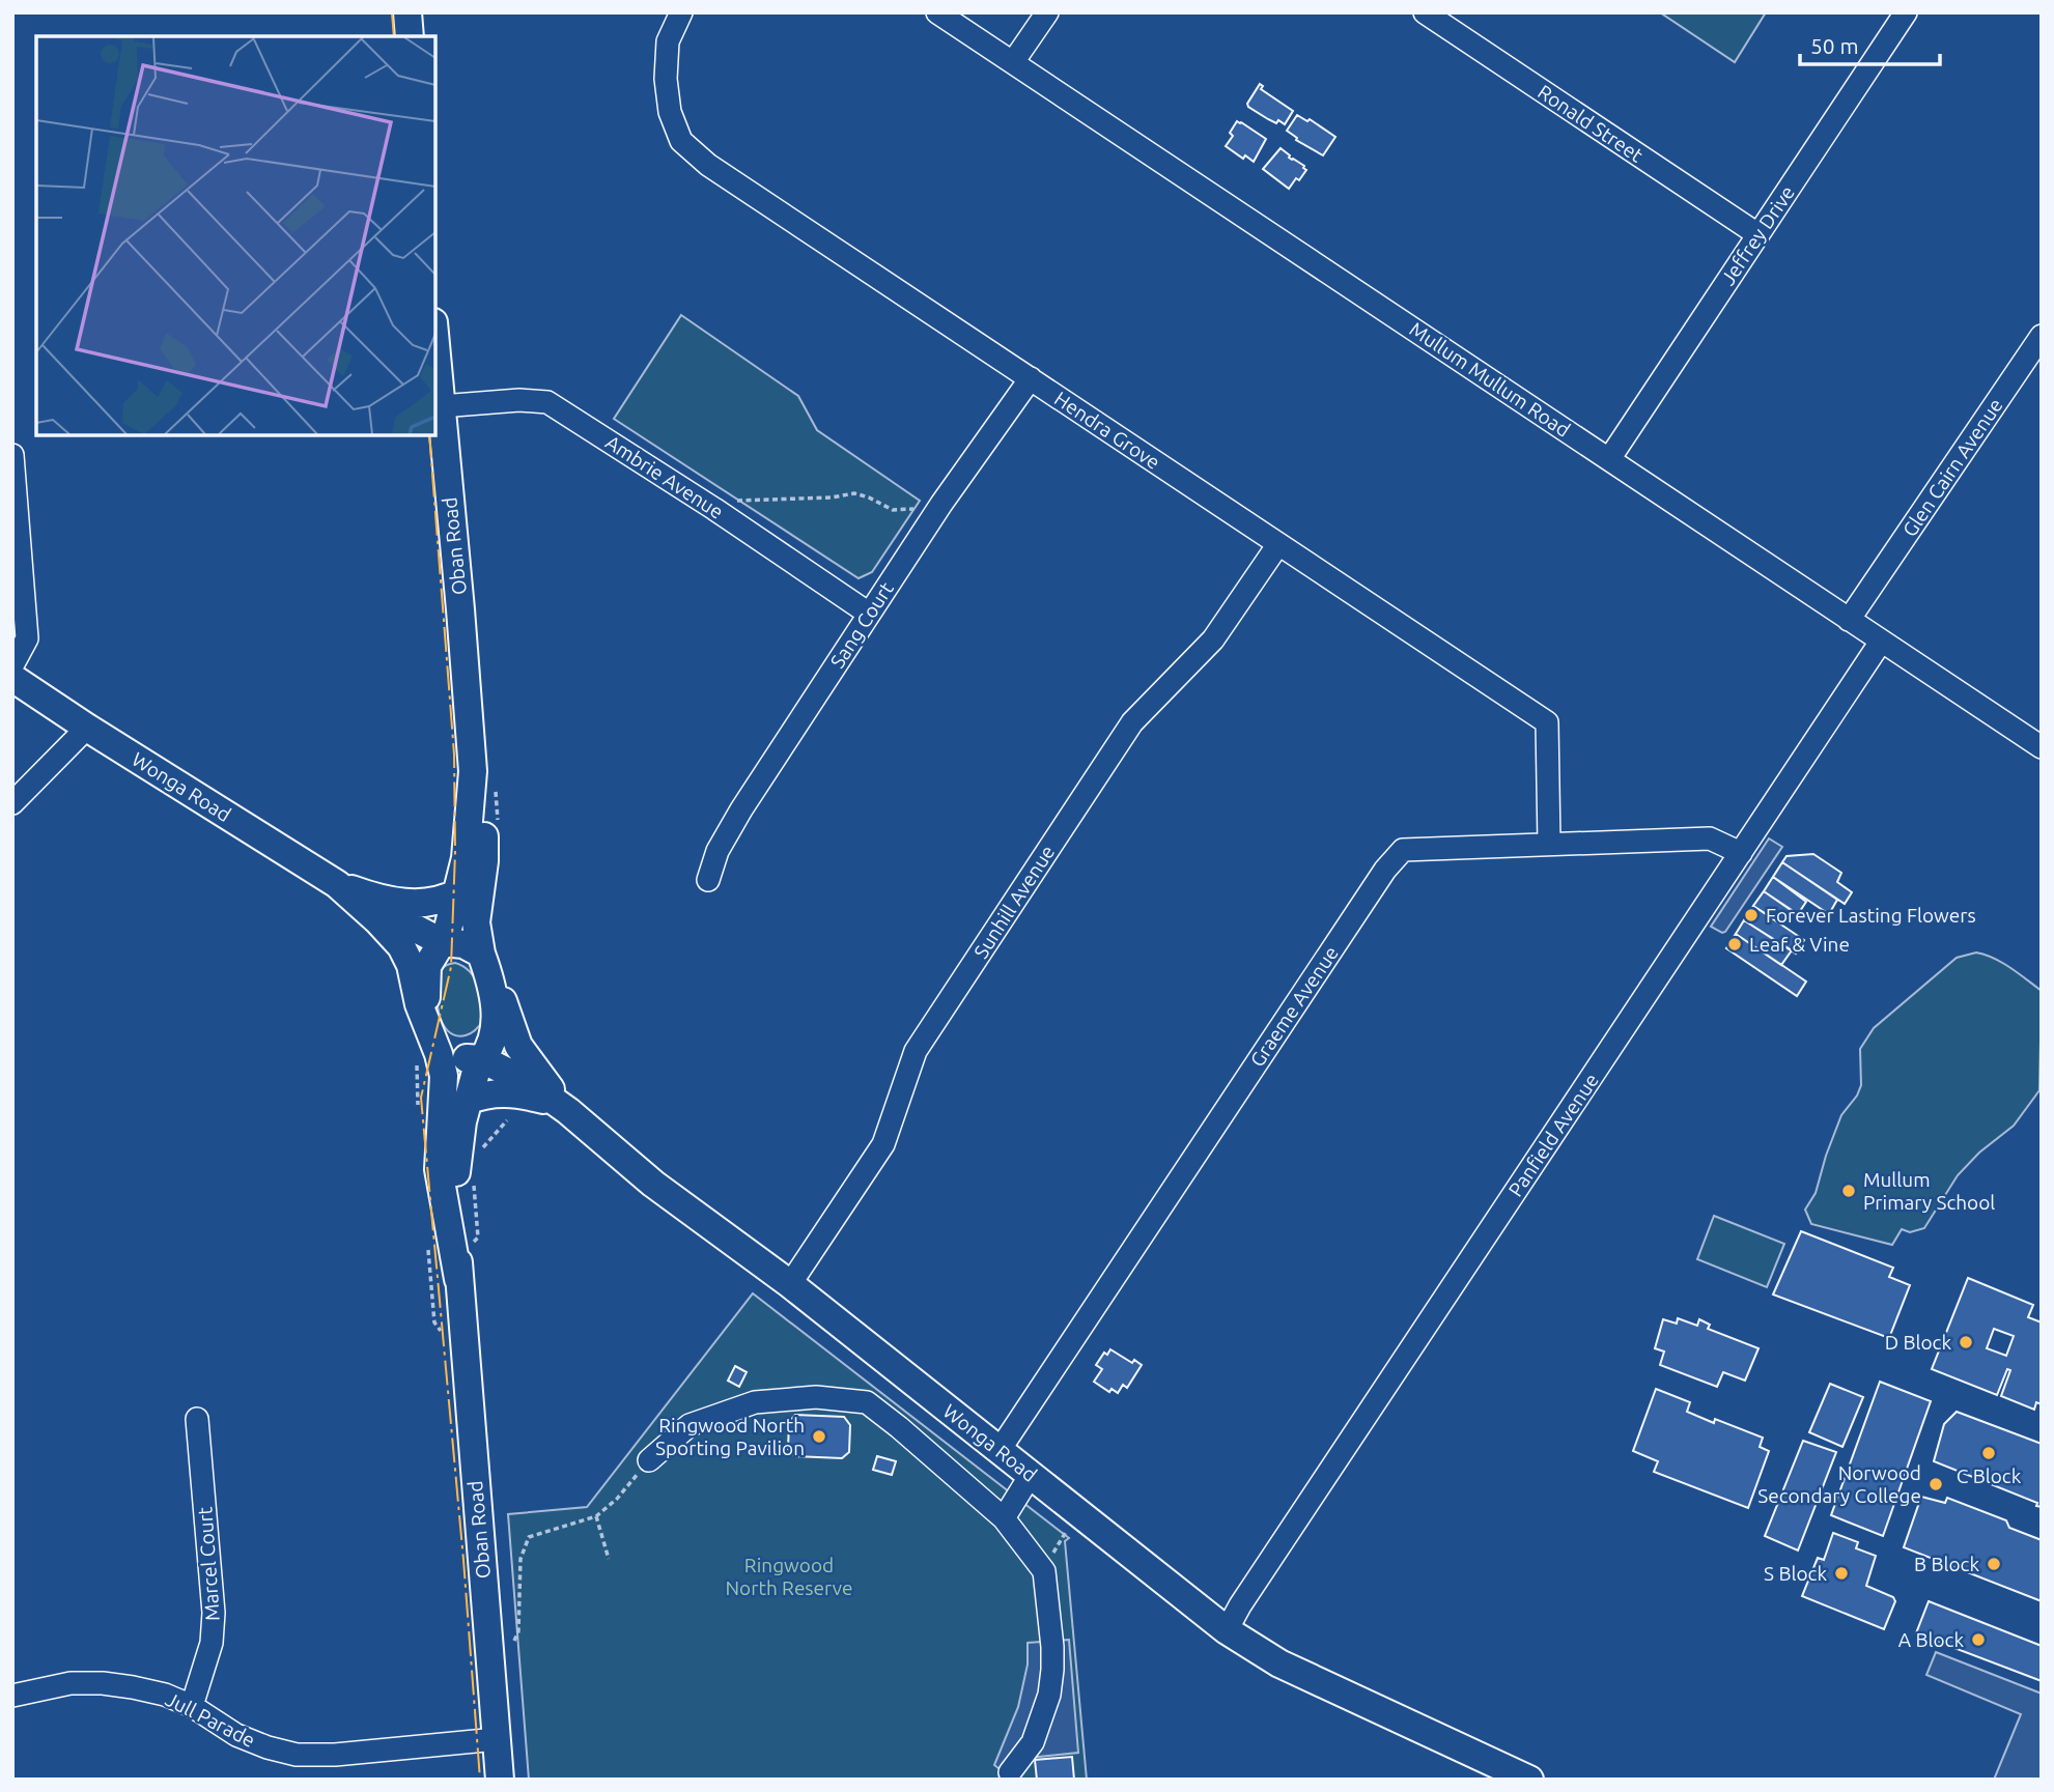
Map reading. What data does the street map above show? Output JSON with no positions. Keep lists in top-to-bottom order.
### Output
{
  "streets": {
    "main road": ["Oban Road", "Wonga Road"],
    "street": [
      "Ronald Street",
      "Jeffrey Drive",
      "Mullum Mullum Road",
      "Hendra Grove",
      "Glen Cairn Avenue",
      "Ambrie Avenue",
      "Sang Court",
      "Sunhill Avenue",
      "Graeme Avenue",
      "Panfield Avenue",
      "Marcel Court",
      "Jull Parade"
    ]
  },
  "crossings": [
    ["Ronald Street", "Jeffrey Drive"],
    ["Jeffrey Drive", "Mullum Mullum Road"],
    ["Mullum Mullum Road", "Glen Cairn Avenue"],
    ["Mullum Mullum Road", "Panfield Avenue"],
    ["Hendra Grove", "Sang Court"],
    ["Hendra Grove", "Sunhill Avenue"],
    ["Hendra Grove", "Graeme Avenue"],
    ["Ambrie Avenue", "Oban Road"],
    ["Ambrie Avenue", "Sang Court"],
    ["Oban Road", "Wonga Road"],
    ["Oban Road", "Jull Parade"],
    ["Wonga Road", "Sunhill Avenue"],
    ["Wonga Road", "Graeme Avenue"],
    ["Wonga Road", "Panfield Avenue"],
    ["Graeme Avenue", "Panfield Avenue"],
    ["Marcel Court", "Jull Parade"]
  ],
  "parks": ["Ringwood North Reserve"],
  "places": [
    "Forever Lasting Flowers",
    "Leaf & Vine",
    "Mullum Primary School",
    "D Block",
    "Ringwood North Sporting Pavilion",
    "C Block",
    "Norwood Secondary College",
    "B Block",
    "S Block",
    "A Block"
  ],
  "scale_bar": "50 m"
}
